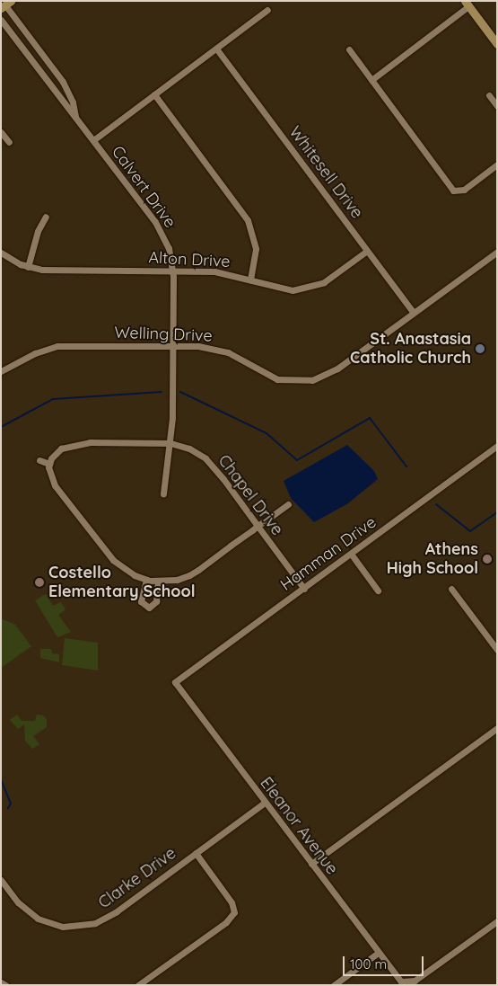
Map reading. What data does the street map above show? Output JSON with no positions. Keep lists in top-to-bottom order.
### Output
{
  "streets": {
    "street": [
      "Whitesell Drive",
      "Calvert Drive",
      "Alton Drive",
      "Welling Drive",
      "Chapel Drive",
      "Hamman Drive",
      "Eleanor Avenue",
      "Clarke Drive"
    ]
  },
  "crossings": [
    ["Whitesell Drive", "Alton Drive"],
    ["Whitesell Drive", "Welling Drive"],
    ["Calvert Drive", "Alton Drive"],
    ["Calvert Drive", "Welling Drive"],
    ["Calvert Drive", "Chapel Drive"],
    ["Chapel Drive", "Hamman Drive"],
    ["Hamman Drive", "Eleanor Avenue"],
    ["Eleanor Avenue", "Clarke Drive"]
  ],
  "places": ["St. Anastasia Catholic Church", "Athens High School", "Costello Elementary School"],
  "scale_bar": "100 m"
}
